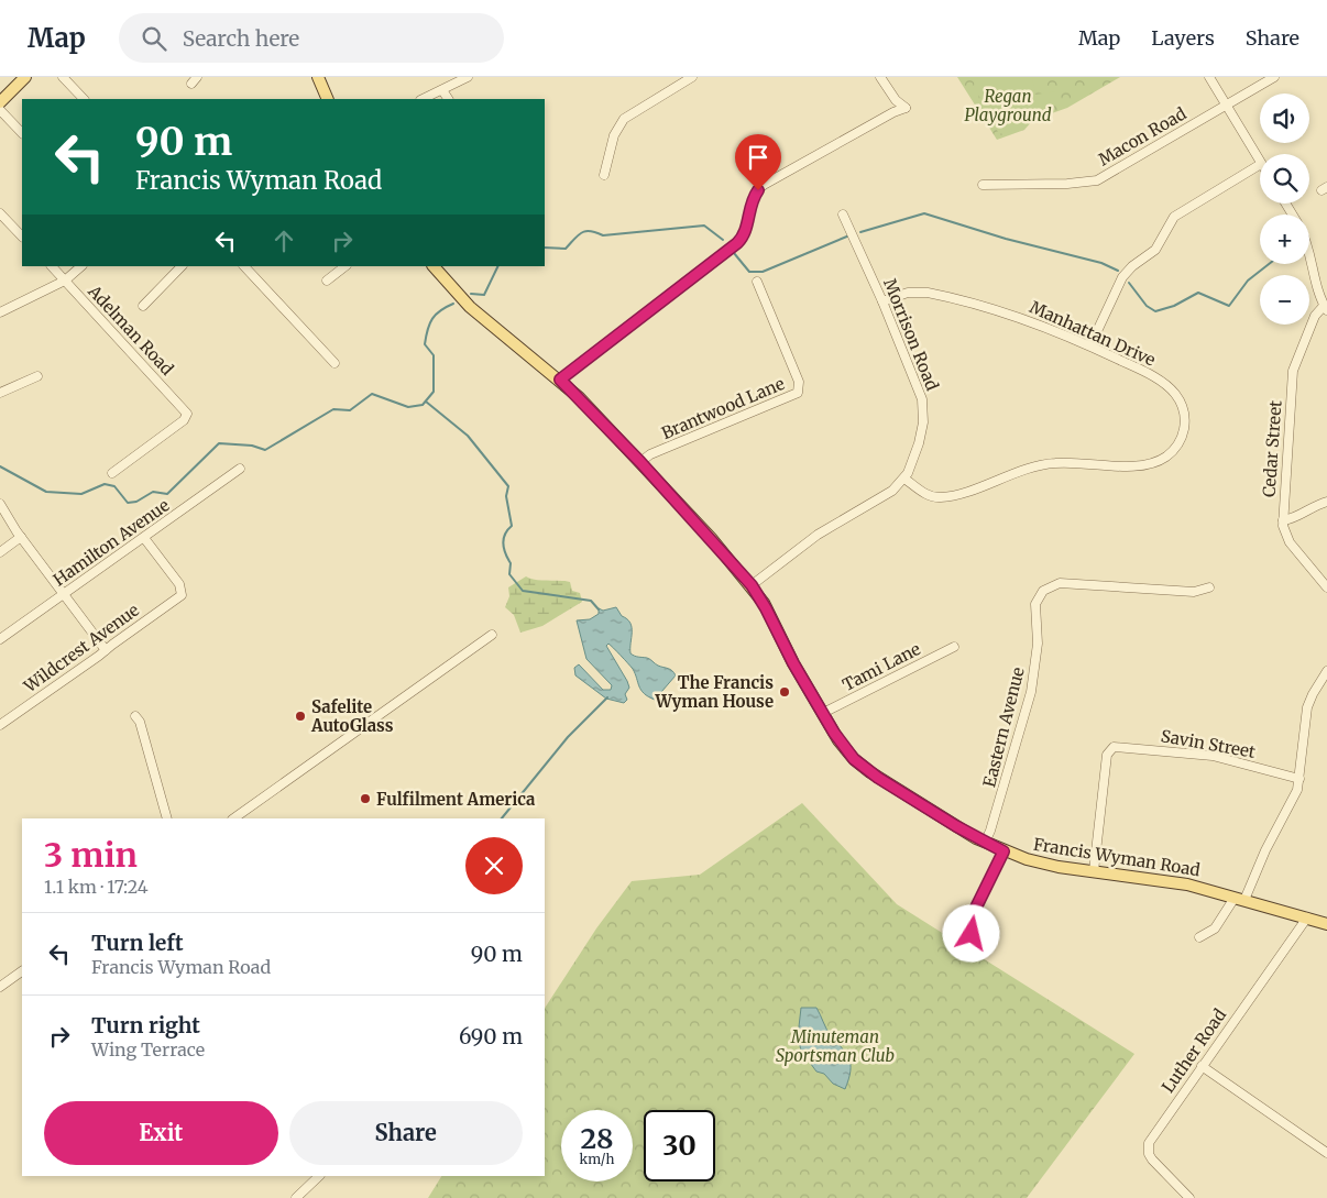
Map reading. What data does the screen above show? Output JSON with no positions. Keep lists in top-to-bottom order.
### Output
{
  "streets": {
    "main road": ["Francis Wyman Road"],
    "street": [
      "Macon Road",
      "Adelman Road",
      "Manhattan Drive",
      "Morrison Road",
      "Brantwood Lane",
      "Cedar Street",
      "Hamilton Avenue",
      "Wildcrest Avenue",
      "Tami Lane",
      "Eastern Avenue",
      "Savin Street",
      "Luther Road"
    ]
  },
  "crossings": [
    ["Manhattan Drive", "Morrison Road"],
    ["Morrison Road", "Francis Wyman Road"],
    ["Brantwood Lane", "Francis Wyman Road"],
    ["Hamilton Avenue", "Wildcrest Avenue"],
    ["Tami Lane", "Francis Wyman Road"],
    ["Eastern Avenue", "Francis Wyman Road"],
    ["Savin Street", "Francis Wyman Road"],
    ["Francis Wyman Road", "Luther Road"]
  ],
  "parks": ["Regan Playground", "Minuteman Sportsman Club"],
  "places": ["The Francis Wyman House", "Safelite AutoGlass", "Fulfilment America"],
  "page": {
    "header": "Map",
    "search": "Search here",
    "nav": ["Map", "Layers", "Share"],
    "map_buttons": ["+", "−"],
    "turn": ["90 m", "Francis Wyman Road"],
    "heading": ["3 min", "1.1 km · 17:24"],
    "list": [
      {
        "name": "Turn left",
        "note": "Francis Wyman Road",
        "value": "90 m"
      },
      {
        "name": "Turn right",
        "note": "Wing Terrace",
        "value": "690 m"
      }
    ],
    "buttons": ["Exit", "Share"],
    "speed": "28 km/h",
    "limit": "30"
  }
}
